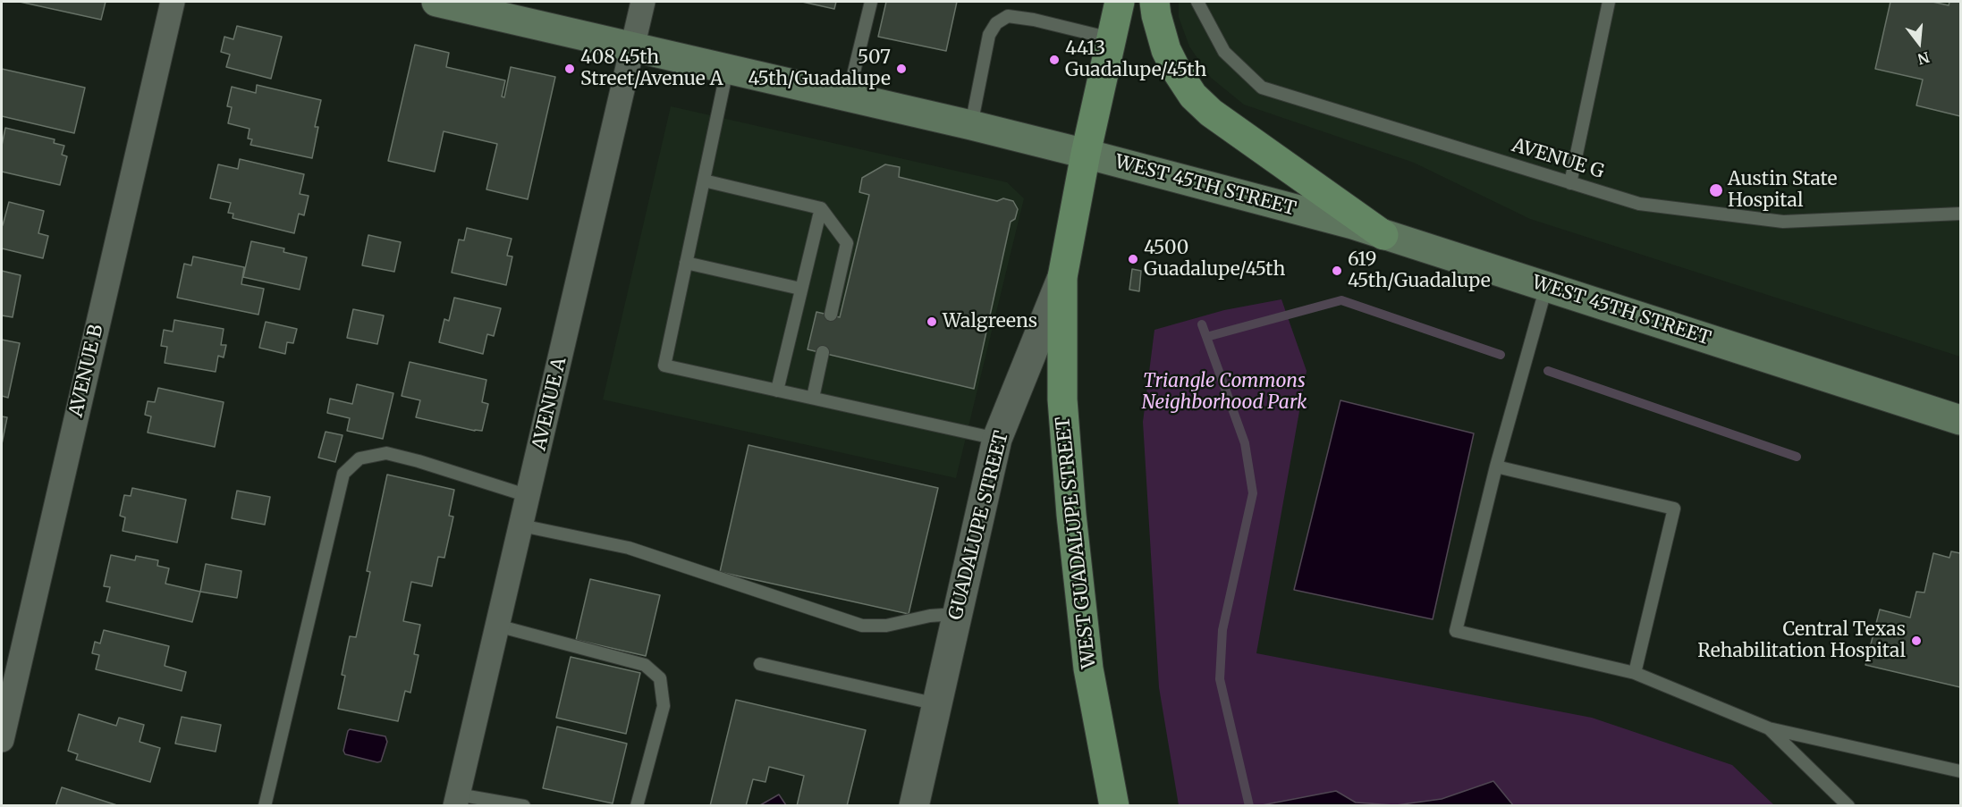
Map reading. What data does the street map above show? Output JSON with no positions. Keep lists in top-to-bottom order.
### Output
{
  "streets": {
    "main road": ["WEST 45TH STREET", "GUADALUPE STREET", "WEST GUADALUPE STREET"],
    "street": ["AVENUE B", "AVENUE A"],
    "lane": ["AVENUE G"]
  },
  "crossings": [
    ["WEST 45TH STREET", "AVENUE A"],
    ["WEST 45TH STREET", "GUADALUPE STREET"],
    ["GUADALUPE STREET", "WEST GUADALUPE STREET"]
  ],
  "parks": ["Triangle Commons Neighborhood Park"],
  "places": [
    "4413 Guadalupe/45th",
    "408 45th Street/Avenue A",
    "507 45th/Guadalupe",
    "Austin State Hospital",
    "4500 Guadalupe/45th",
    "619 45th/Guadalupe",
    "Walgreens",
    "Central Texas Rehabilitation Hospital"
  ],
  "north": "bottom"
}
